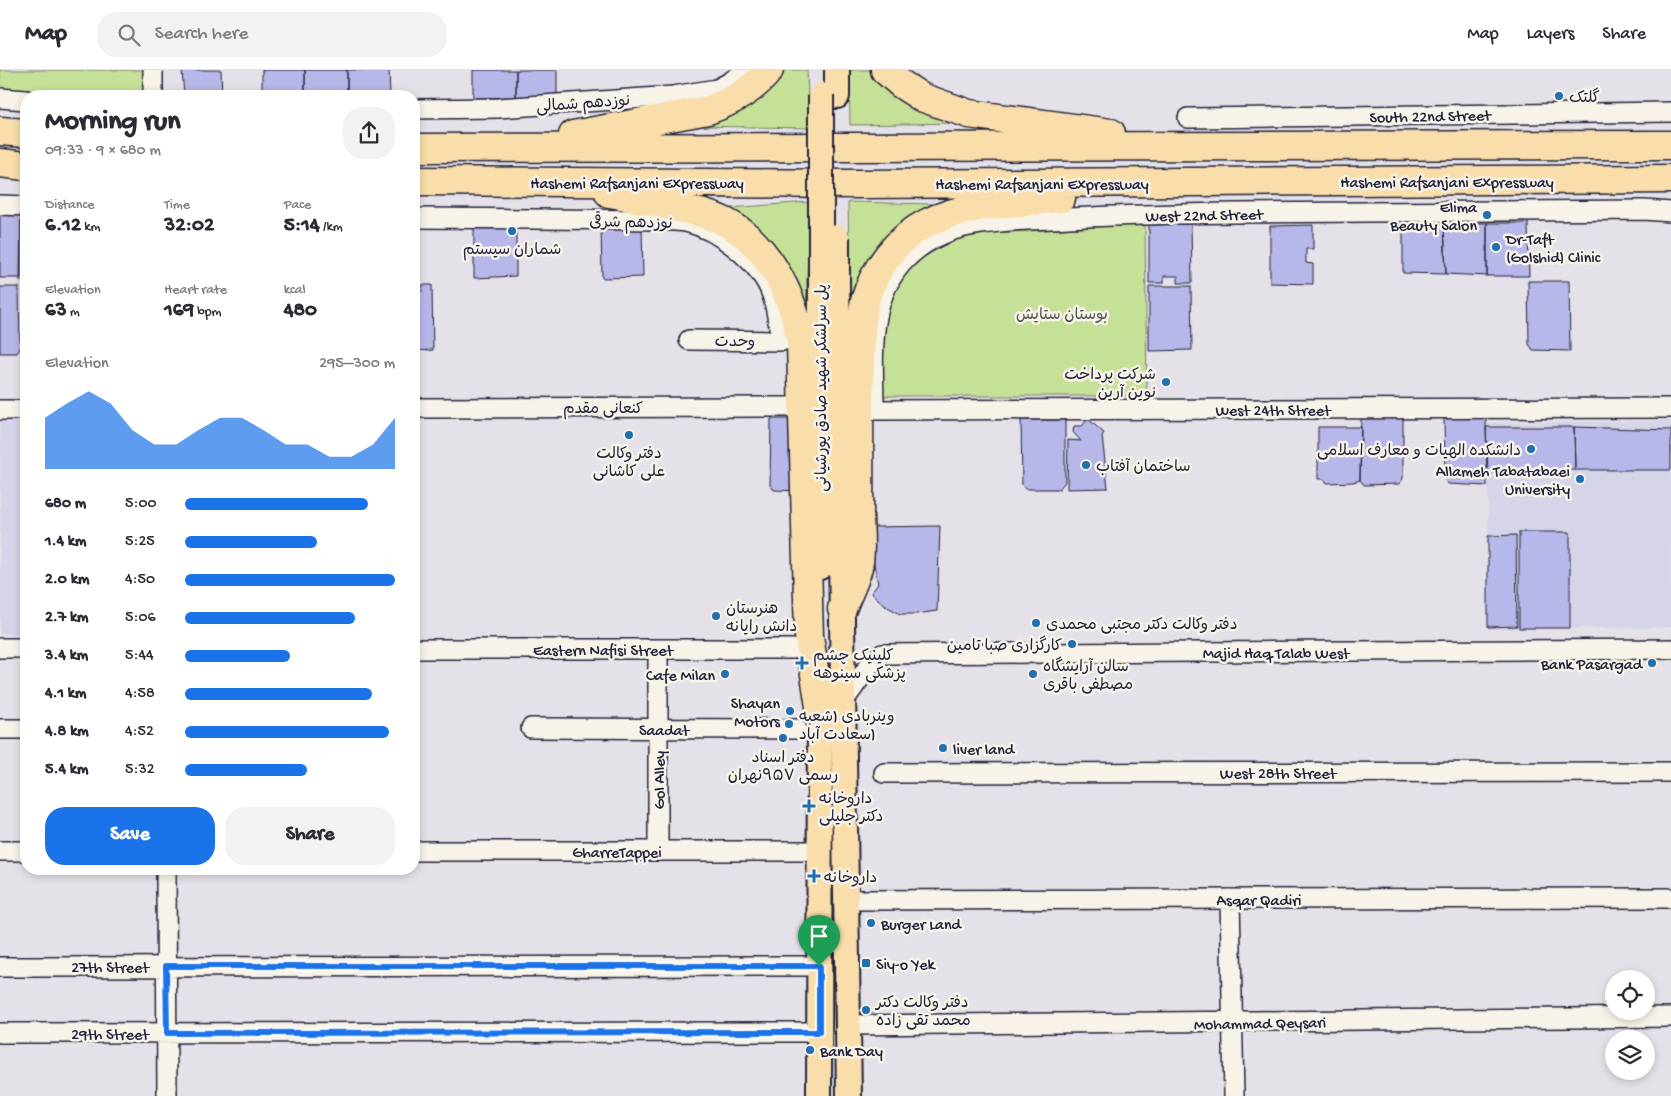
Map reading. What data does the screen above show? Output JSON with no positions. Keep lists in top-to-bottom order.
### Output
{
  "streets": {
    "highway": ["Hashemi Rafsanjani Expressway"],
    "main road": ["پل سرلشکر شهید صادق پورشیانی"],
    "street": [
      "نوزدهم شمالی",
      "South 22nd Street",
      "West 22nd Street",
      "نوزدهم شرقی",
      "وحدت",
      "کنعانی مقدم",
      "West 24th Street",
      "Eastern Nafisi Street",
      "Majid Haq Talab West",
      "Saadat",
      "West 28th Street",
      "Gol Alley",
      "GharreTappei",
      "Asqar Qadiri",
      "27th Street",
      "Mohammad Qeysari",
      "29th Street"
    ]
  },
  "crossings": [
    ["West 22nd Street", "West 24th Street"],
    ["نوزدهم شرقی", "وحدت"],
    ["پل سرلشکر شهید صادق پورشیانی", "Majid Haq Talab West"],
    ["Eastern Nafisi Street", "Gol Alley"],
    ["Saadat", "Gol Alley"],
    ["Gol Alley", "GharreTappei"]
  ],
  "parks": ["بوستان ستایش"],
  "places": {
    "other": [
      "گلتک",
      "Elima Beauty Salon",
      "شماران سیستم",
      "Dr-Taft (Golshid) Clinic",
      "شرکت پرداخت نوین آرین",
      "دفتر وکالت علی کاشانی",
      "دانشکده الهیات و معارف اسلامی",
      "ساختمان آفتاب",
      "Allameh Tabatabaei University",
      "هنرستان دانش رایانه",
      "دفتر وکالت دکتر مجتبی محمدی",
      "کارگزاری صبا تامین",
      "Bank Pasargad",
      "Cafe Milan",
      "سالن آرایشگاه مصطفی باقری",
      "Shayan Motors",
      "وینربادی (شعبه سعادت آباد)",
      "دفتر اسناد رسمی ۹۵۷تهران",
      "liver land",
      "Burger Land",
      "دفتر وکالت دکتر محمد تقی زاده",
      "Bank Day"
    ],
    "health": ["کلینیک چشم پزشکی سینوهه", "داروخانه دکتر جلیلی", "داروخانه"],
    "transit": ["Siy-o Yek"]
  },
  "page": {
    "header": "Map",
    "search": "Search here",
    "nav": ["Map", "Layers", "Share"],
    "heading": ["Morning run", "09:33 · 9 × 680 m"],
    "stats": [
      ["Distance", "6.12 km"],
      ["Time", "32:02"],
      ["Pace", "5:14 /km"],
      ["Elevation", "63 m"],
      ["Heart rate", "169 bpm"],
      ["kcal", "480"]
    ],
    "chart": ["Elevation", "295–300 m"],
    "list": [
      {
        "name": "680 m",
        "note": "5:00"
      },
      {
        "name": "1.4 km",
        "note": "5:25"
      },
      {
        "name": "2.0 km",
        "note": "4:50"
      },
      {
        "name": "2.7 km",
        "note": "5:06"
      },
      {
        "name": "3.4 km",
        "note": "5:44"
      },
      {
        "name": "4.1 km",
        "note": "4:58"
      },
      {
        "name": "4.8 km",
        "note": "4:52"
      },
      {
        "name": "5.4 km",
        "note": "5:32"
      }
    ],
    "buttons": ["Save", "Share"]
  }
}
